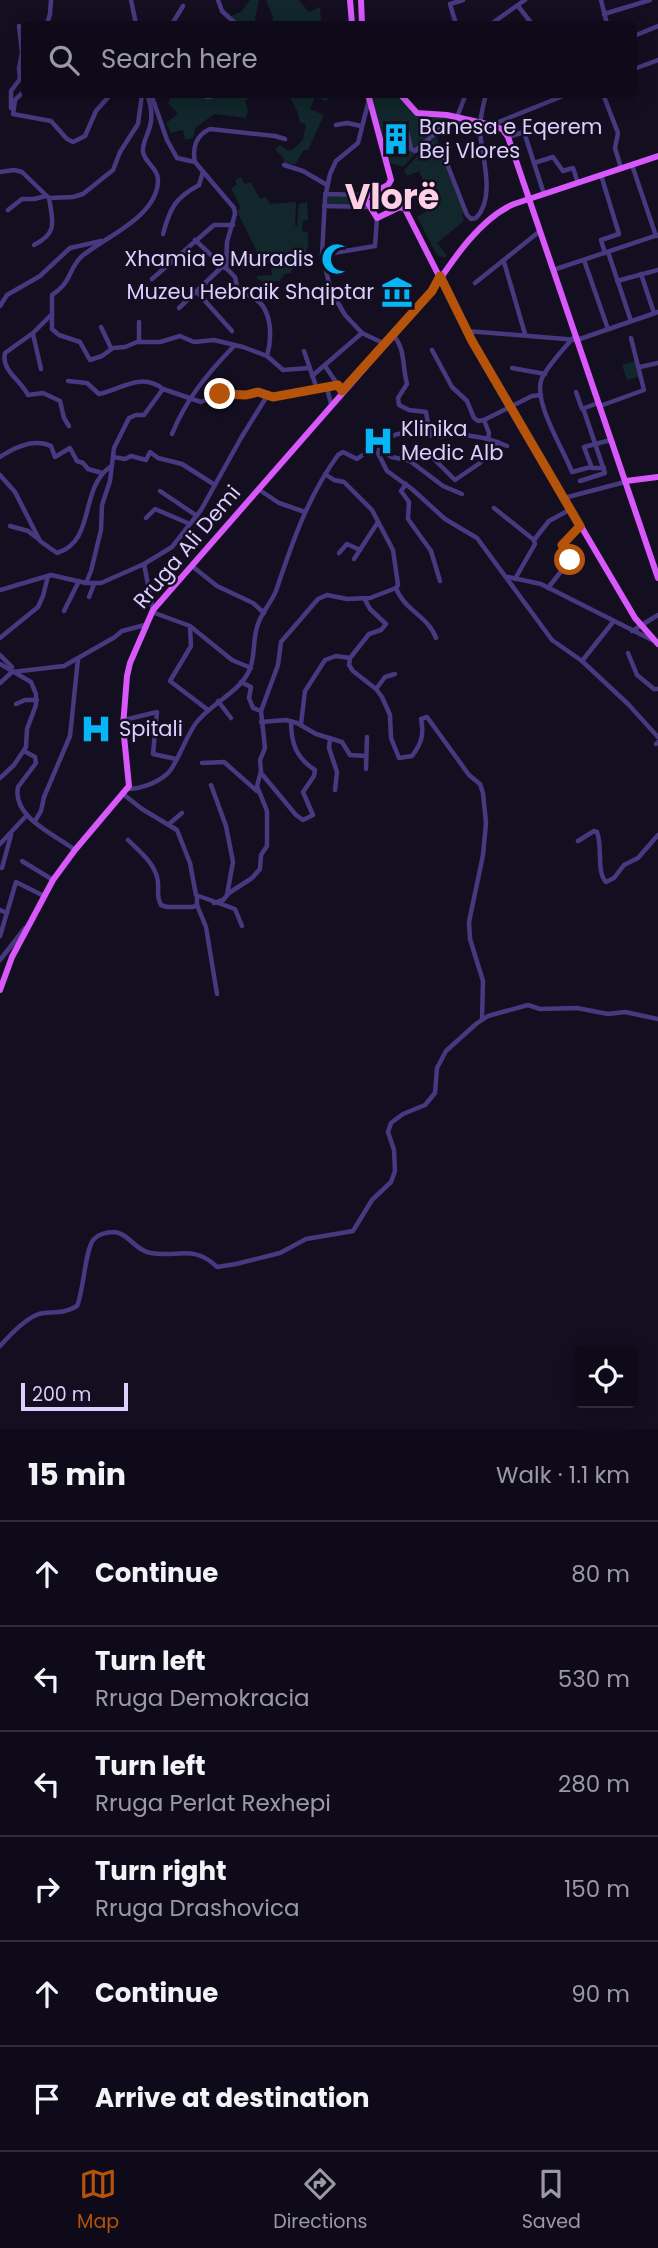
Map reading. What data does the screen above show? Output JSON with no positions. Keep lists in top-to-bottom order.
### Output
{
  "streets": {
    "main road": ["Rruga Ali Demi"]
  },
  "districts": ["Vlorë"],
  "places": {
    "building": ["Banesa e Eqerem Bej Vlores"],
    "mosque": ["Xhamia e Muradis"],
    "museum": ["Muzeu Hebraik Shqiptar"],
    "hospital": ["Klinika Medic Alb", "Spitali"]
  },
  "scale_bar": "200 m",
  "page": {
    "search": "Search here",
    "scale": "200 m",
    "heading": ["15 min", "Walk · 1.1 km"],
    "list": [
      ["Continue", "80 m"],
      ["Turn left", "Rruga Demokracia", "530 m"],
      ["Turn left", "Rruga Perlat Rexhepi", "280 m"],
      ["Turn right", "Rruga Drashovica", "150 m"],
      ["Continue", "90 m"],
      "Arrive at destination"
    ],
    "nav": ["Map", "Directions", "Saved"]
  }
}
